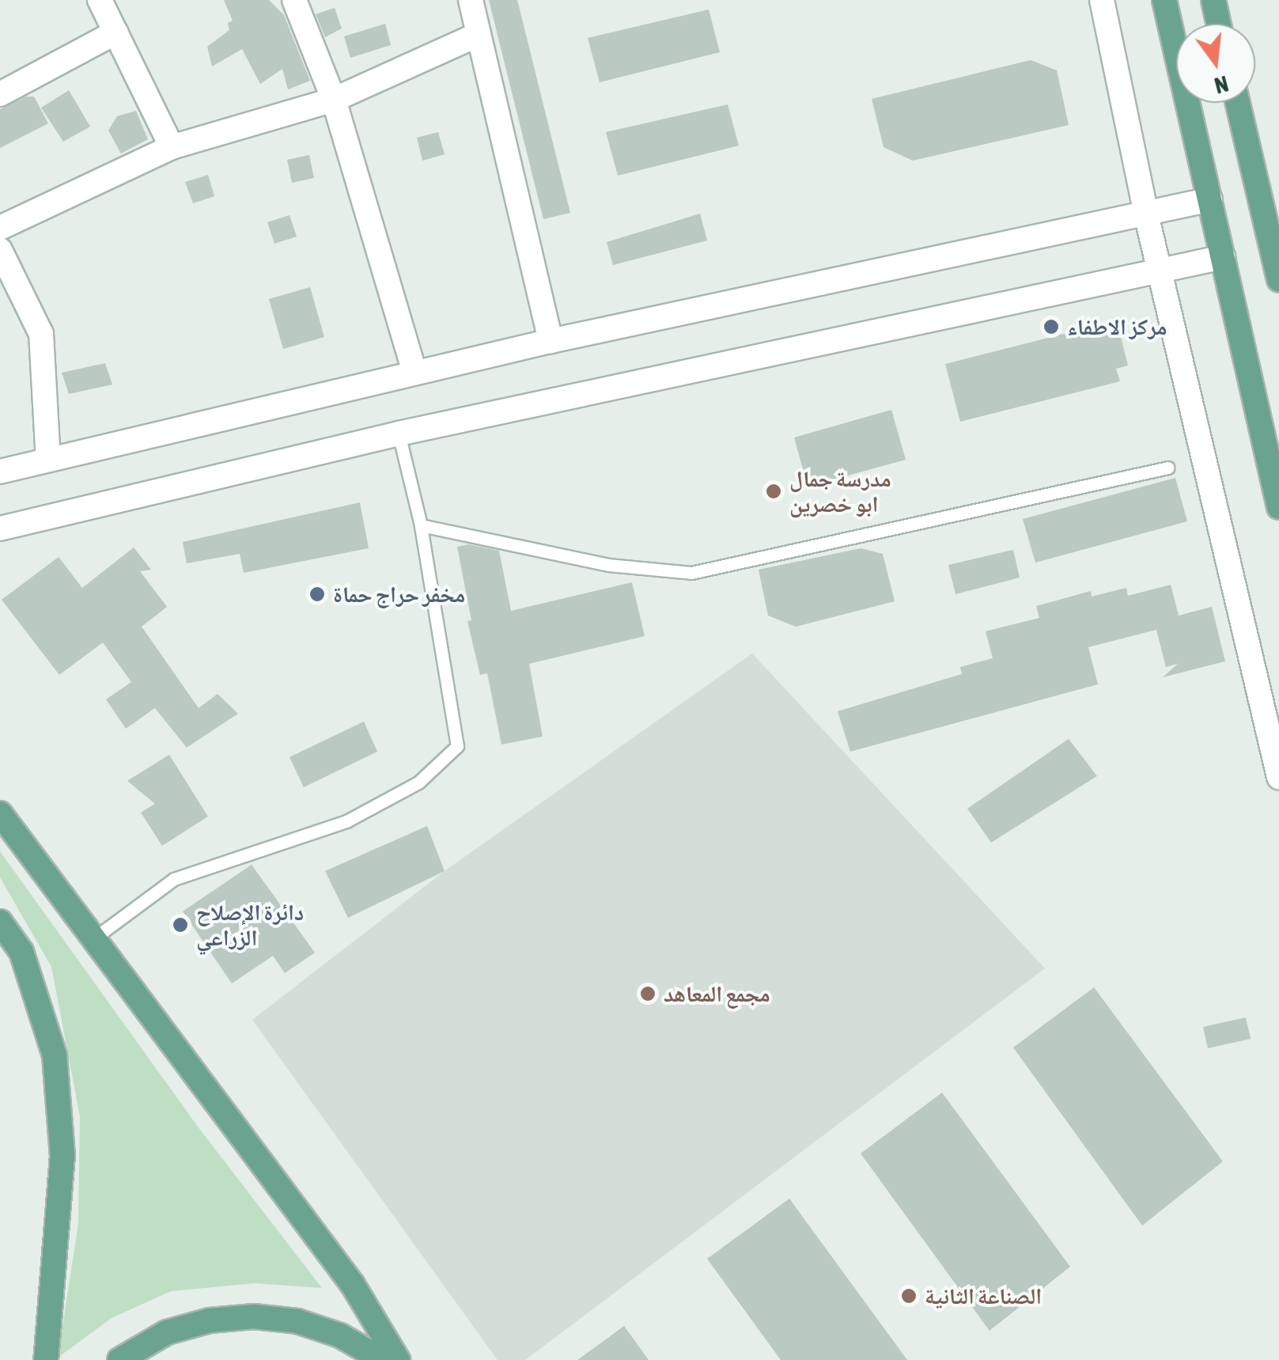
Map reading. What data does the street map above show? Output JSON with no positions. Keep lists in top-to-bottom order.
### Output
{
  "places": [
    "مركز الاطفاء",
    "مدرسة جمال ابو خصرين",
    "مخفر حراج حماة",
    "دائرة الإصلاح الزراعي",
    "مجمع المعاهد",
    "الصناعة الثانية"
  ],
  "north": "bottom"
}
